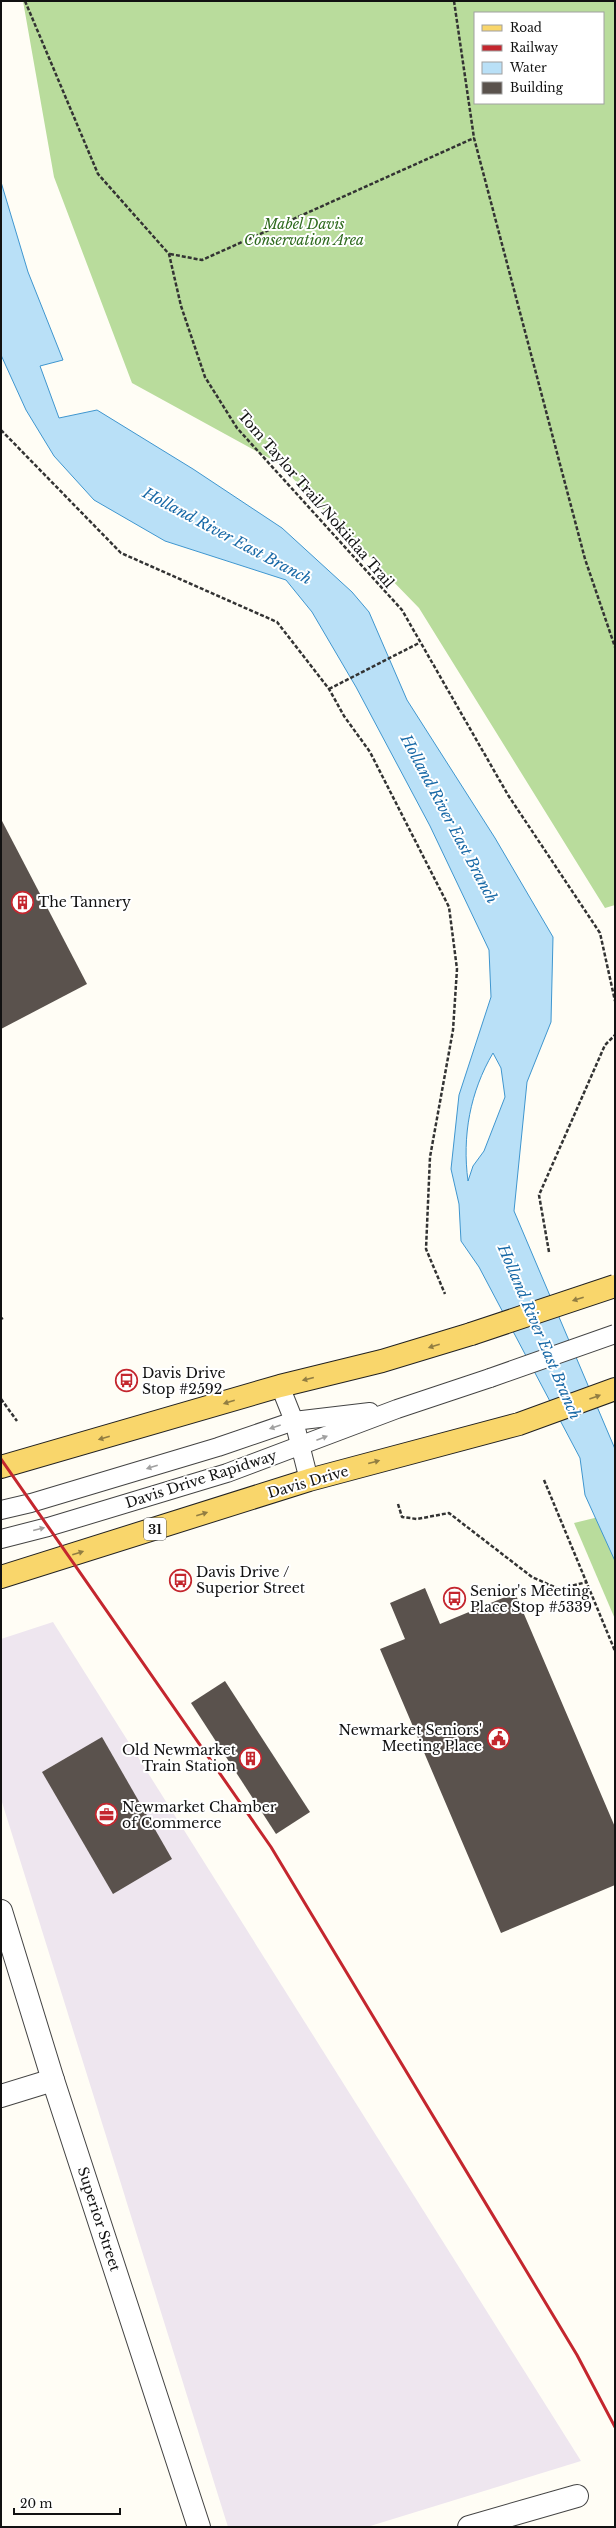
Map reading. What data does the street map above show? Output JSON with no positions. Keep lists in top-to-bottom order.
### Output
{
  "streets": {
    "main road": ["Davis Drive", "31"],
    "street": ["Superior Street"],
    "lane": ["Davis Drive Rapidway"],
    "path": ["Tom Taylor Trail/Nokiidaa Trail"]
  },
  "water": ["Holland River East Branch"],
  "parks": ["Mabel Davis Conservation Area"],
  "places": {
    "building": ["The Tannery", "Old Newmarket Train Station"],
    "bus stop": ["Davis Drive Stop #2592", "Davis Drive / Superior Street", "Senior's Meeting Place Stop #5339"],
    "public building": ["Newmarket Seniors' Meeting Place"],
    "office": ["Newmarket Chamber of Commerce"]
  },
  "legend": [
    "Road",
    "Railway",
    "Water",
    "Building"
  ],
  "scale_bar": "20 m"
}
